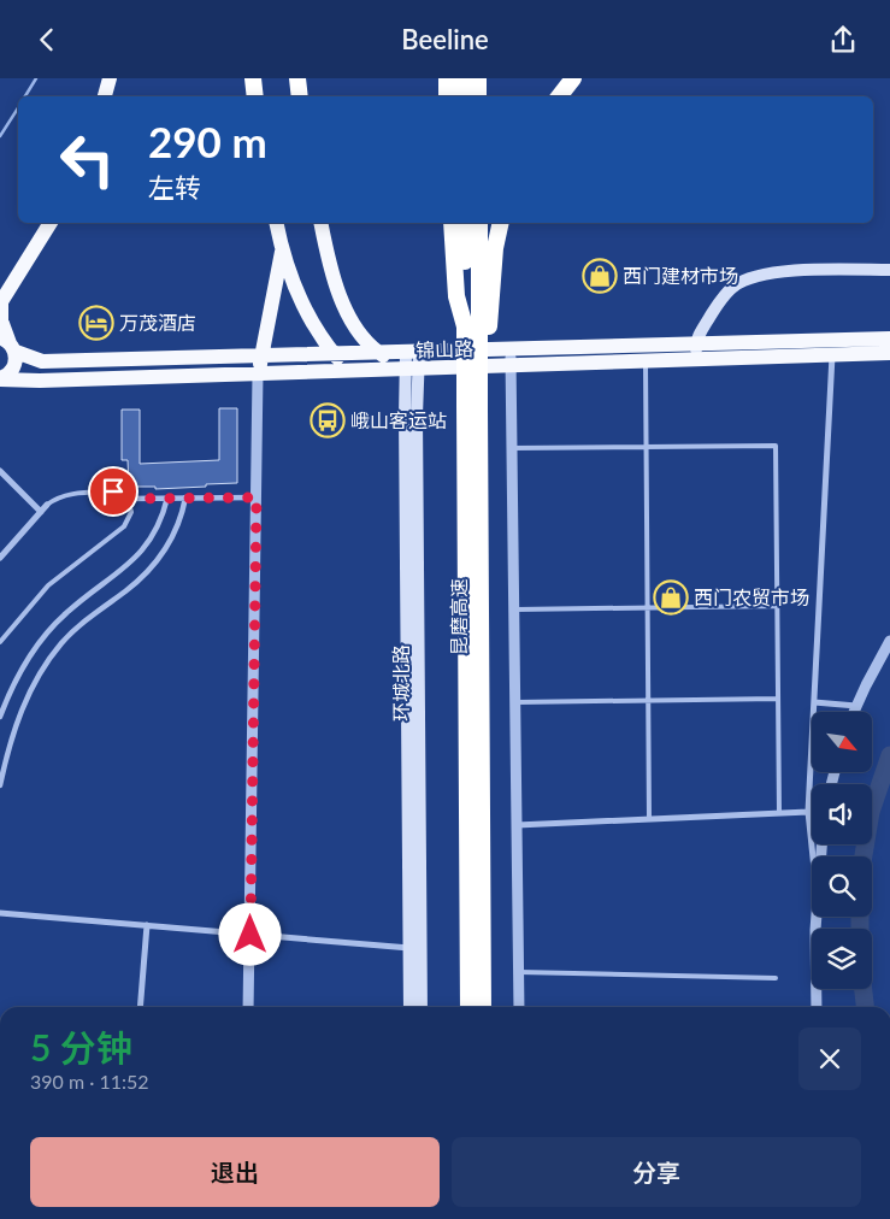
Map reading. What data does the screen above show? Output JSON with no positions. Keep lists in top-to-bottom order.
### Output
{
  "streets": {
    "highway": ["锦山路", "昆磨高速"],
    "main road": ["环城北路"]
  },
  "crossings": [
    ["锦山路", "环城北路"]
  ],
  "places": {
    "shop": ["西门建材市场", "西门农贸市场"],
    "hotel": ["万茂酒店"],
    "bus stop": ["峨山客运站"]
  },
  "north": "bottom right",
  "page": {
    "header": "Beeline",
    "turn": ["290 m", "左转"],
    "heading": ["5 分钟", "390 m · 11:52"],
    "buttons": ["退出", "分享"]
  }
}
